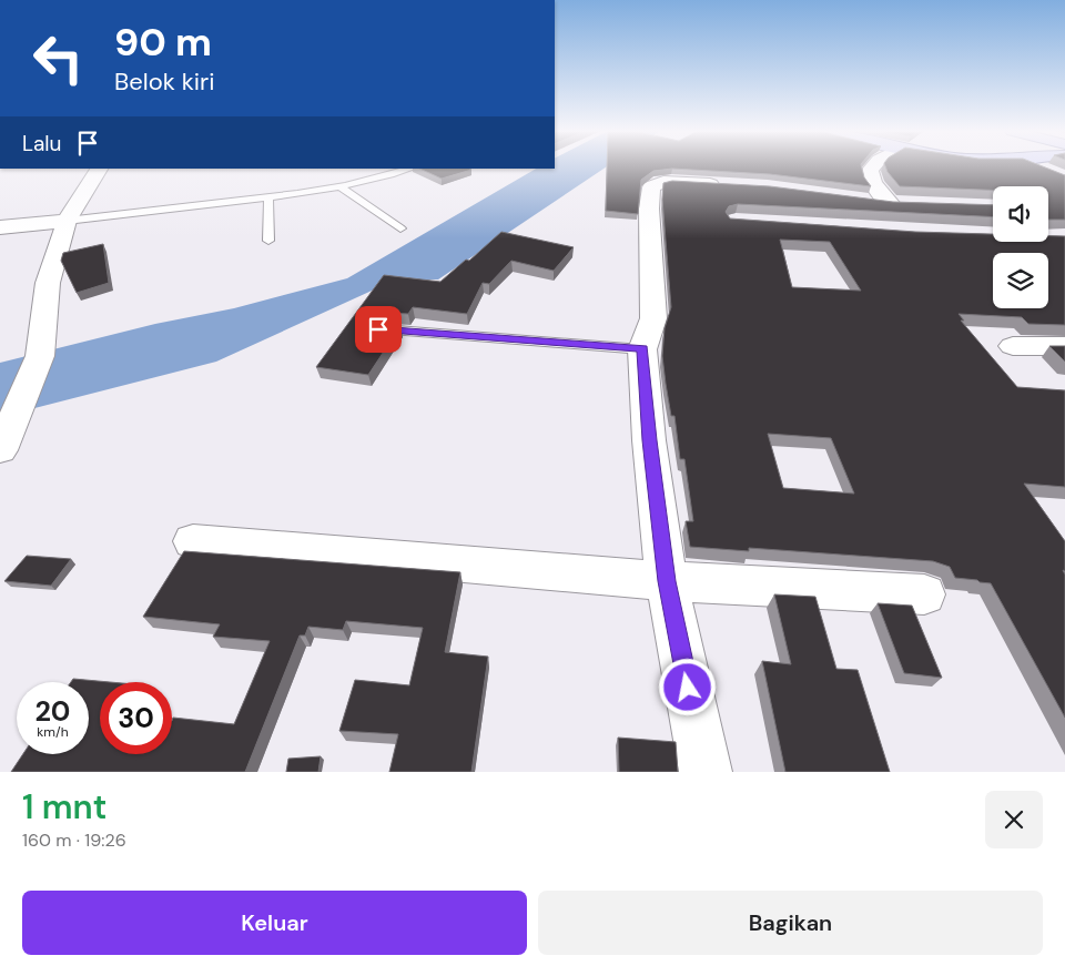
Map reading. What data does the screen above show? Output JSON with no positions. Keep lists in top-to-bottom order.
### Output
{
  "page": {
    "turn": ["90 m", "Belok kiri"],
    "then": "Lalu",
    "speed": "20 km/h",
    "limit": "30",
    "heading": ["1 mnt", "160 m · 19:26"],
    "buttons": ["Keluar", "Bagikan"]
  }
}
